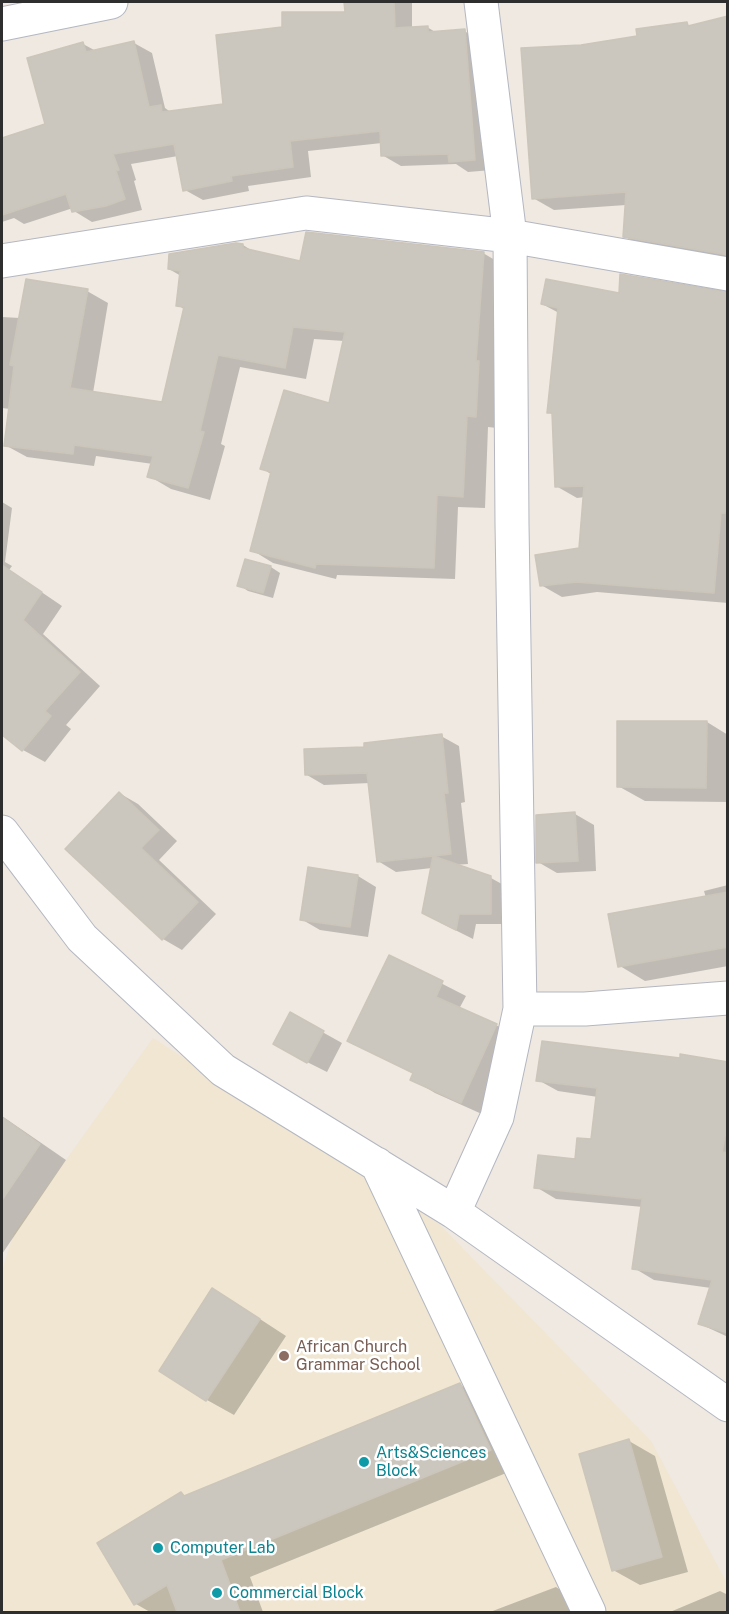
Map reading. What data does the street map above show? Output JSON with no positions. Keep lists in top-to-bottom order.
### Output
{
  "places": [
    "African Church Grammar School",
    "Arts&Sciences Block",
    "Computer Lab",
    "Commercial Block"
  ]
}
